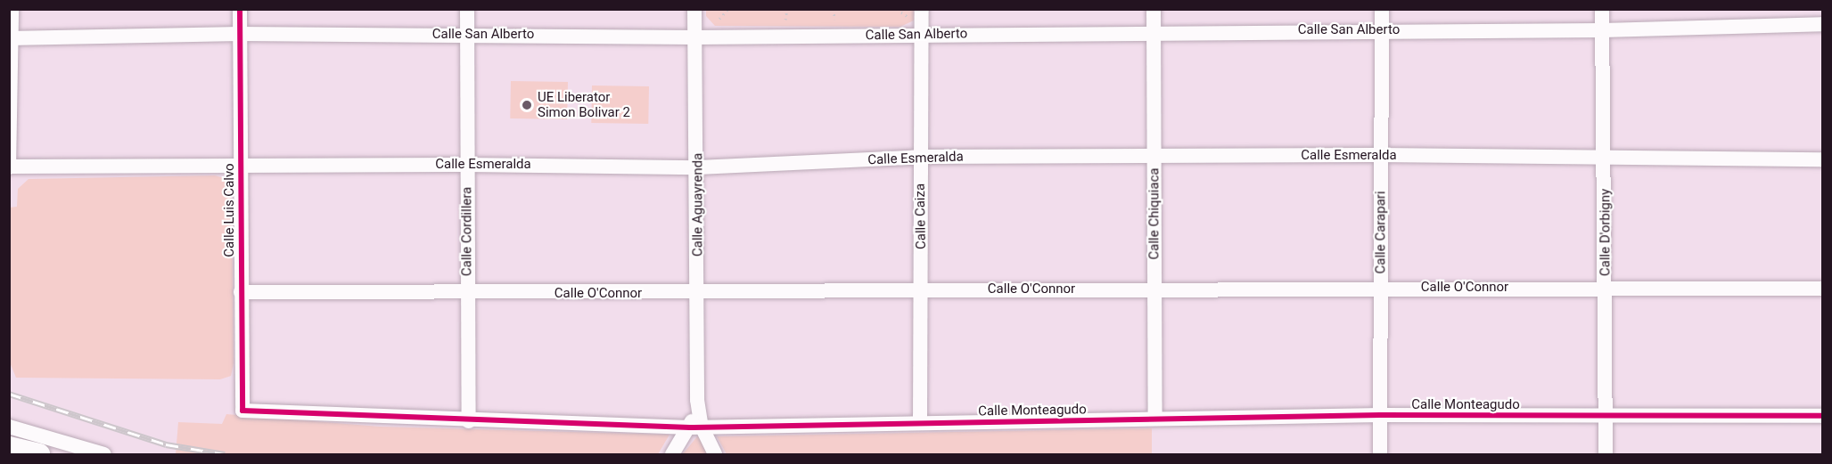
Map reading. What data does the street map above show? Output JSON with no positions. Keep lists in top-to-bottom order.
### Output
{
  "streets": {
    "street": [
      "Calle San Alberto",
      "Calle Esmeralda",
      "Calle Aguayrenda",
      "Calle Luis Calvo",
      "Calle Chiquiaca",
      "Calle Caiza",
      "Calle Cordillera",
      "Calle Carapari",
      "Calle D'orbigny",
      "Calle O'Connor",
      "Calle Monteagudo"
    ]
  },
  "crossings": [
    ["Calle San Alberto", "Calle Aguayrenda"],
    ["Calle San Alberto", "Calle Luis Calvo"],
    ["Calle San Alberto", "Calle Chiquiaca"],
    ["Calle San Alberto", "Calle Caiza"],
    ["Calle San Alberto", "Calle Cordillera"],
    ["Calle San Alberto", "Calle Carapari"],
    ["Calle San Alberto", "Calle D'orbigny"],
    ["Calle Esmeralda", "Calle Aguayrenda"],
    ["Calle Esmeralda", "Calle Luis Calvo"],
    ["Calle Esmeralda", "Calle Chiquiaca"],
    ["Calle Esmeralda", "Calle Caiza"],
    ["Calle Esmeralda", "Calle Cordillera"],
    ["Calle Esmeralda", "Calle Carapari"],
    ["Calle Esmeralda", "Calle D'orbigny"],
    ["Calle Aguayrenda", "Calle O'Connor"],
    ["Calle Aguayrenda", "Calle Monteagudo"],
    ["Calle Luis Calvo", "Calle O'Connor"],
    ["Calle Luis Calvo", "Calle Monteagudo"],
    ["Calle Chiquiaca", "Calle O'Connor"],
    ["Calle Chiquiaca", "Calle Monteagudo"],
    ["Calle Caiza", "Calle O'Connor"],
    ["Calle Caiza", "Calle Monteagudo"],
    ["Calle Cordillera", "Calle O'Connor"],
    ["Calle Cordillera", "Calle Monteagudo"],
    ["Calle Carapari", "Calle O'Connor"],
    ["Calle Carapari", "Calle Monteagudo"],
    ["Calle D'orbigny", "Calle O'Connor"],
    ["Calle D'orbigny", "Calle Monteagudo"]
  ],
  "places": ["UE Liberator Simon Bolivar 2"]
}
